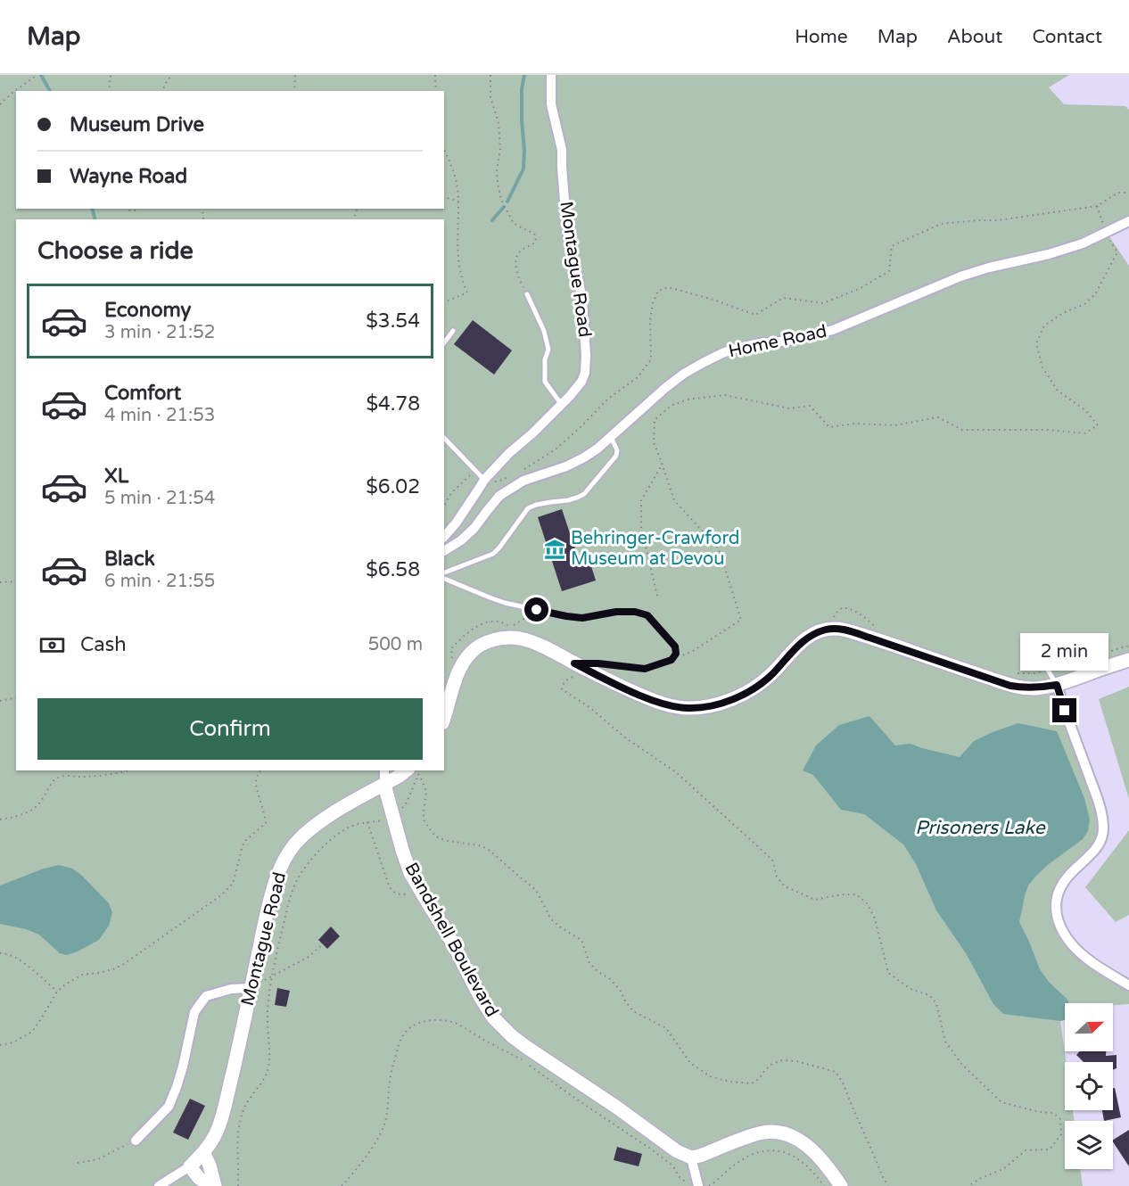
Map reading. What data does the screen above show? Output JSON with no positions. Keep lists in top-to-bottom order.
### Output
{
  "streets": {
    "street": ["Montague Road", "Home Road", "Bandshell Boulevard"]
  },
  "crossings": [
    ["Montague Road", "Bandshell Boulevard"]
  ],
  "water": ["Prisoners Lake"],
  "places": {
    "museum": ["Behringer-Crawford Museum at Devou"]
  },
  "north": "right",
  "page": {
    "header": "Map",
    "nav": [
      "Home",
      "Map",
      "About",
      "Contact"
    ],
    "banner": ["Museum Drive", "Wayne Road"],
    "heading": "Choose a ride",
    "list": [
      {
        "name": "Economy",
        "note": "3 min · 21:52",
        "value": "$3.54"
      },
      {
        "name": "Comfort",
        "note": "4 min · 21:53",
        "value": "$4.78"
      },
      {
        "name": "XL",
        "note": "5 min · 21:54",
        "value": "$6.02"
      },
      {
        "name": "Black",
        "note": "6 min · 21:55",
        "value": "$6.58"
      }
    ],
    "pay": ["Cash", "500 m"],
    "bubble": "2 min",
    "buttons": "Confirm"
  }
}
